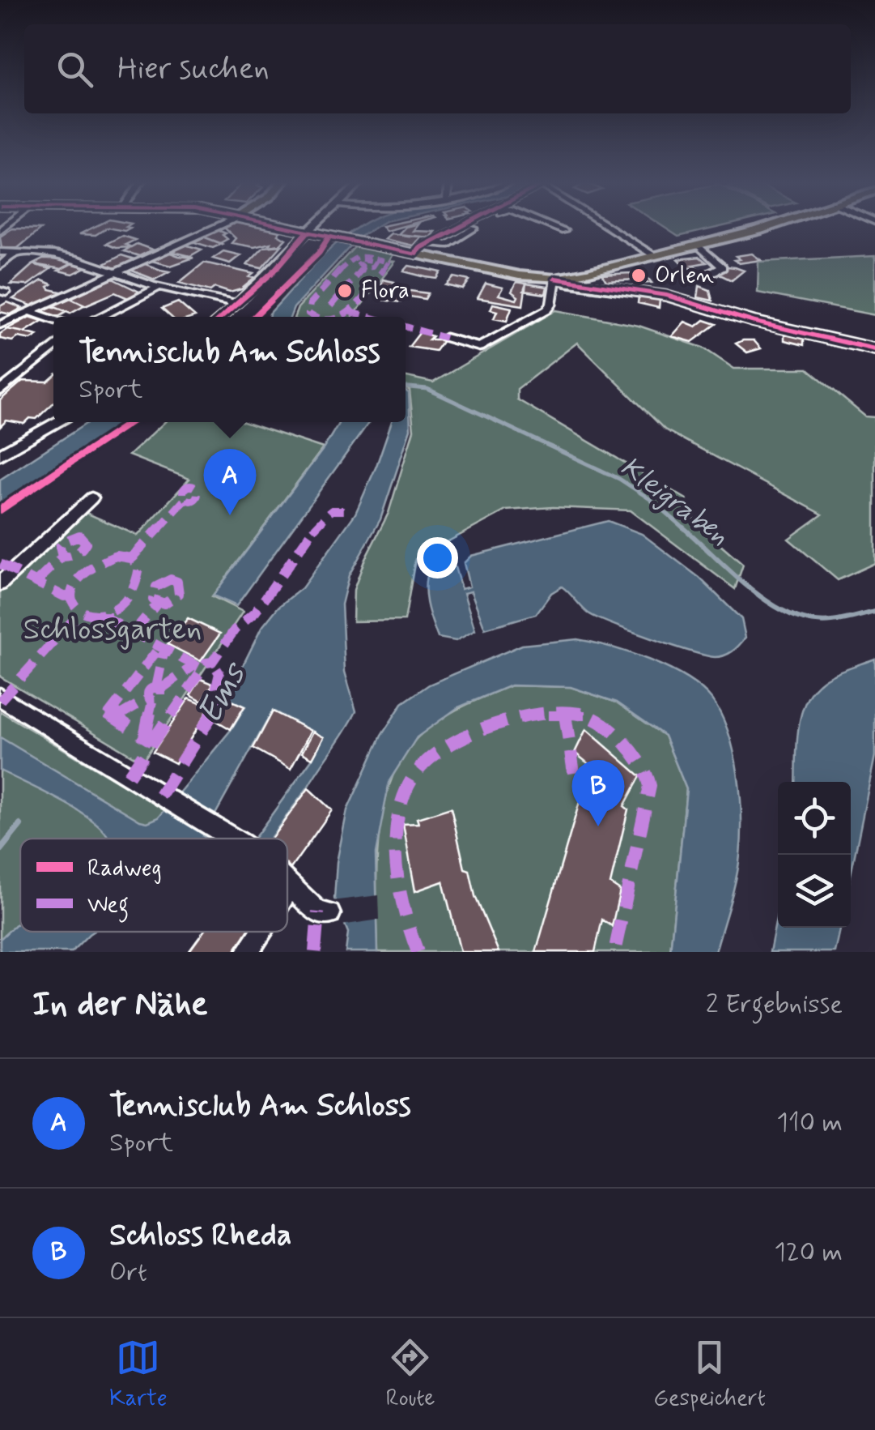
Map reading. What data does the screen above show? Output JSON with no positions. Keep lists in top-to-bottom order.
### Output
{
  "water": ["Kleigraben", "Ems"],
  "parks": ["Schlossgarten"],
  "places": ["Orlen", "Flora"],
  "legend": ["Radweg", "Weg"],
  "page": {
    "search": "Hier suchen",
    "popup": ["Tennisclub Am Schloss", "Sport"],
    "pins": ["A", "B"],
    "heading": ["In der Nähe", "2 Ergebnisse"],
    "list": [
      {
        "mark": "A",
        "name": "Tennisclub Am Schloss",
        "note": "Sport",
        "value": "110 m"
      },
      {
        "mark": "B",
        "name": "Schloss Rheda",
        "note": "Ort",
        "value": "120 m"
      }
    ],
    "nav": ["Karte", "Route", "Gespeichert"]
  }
}
